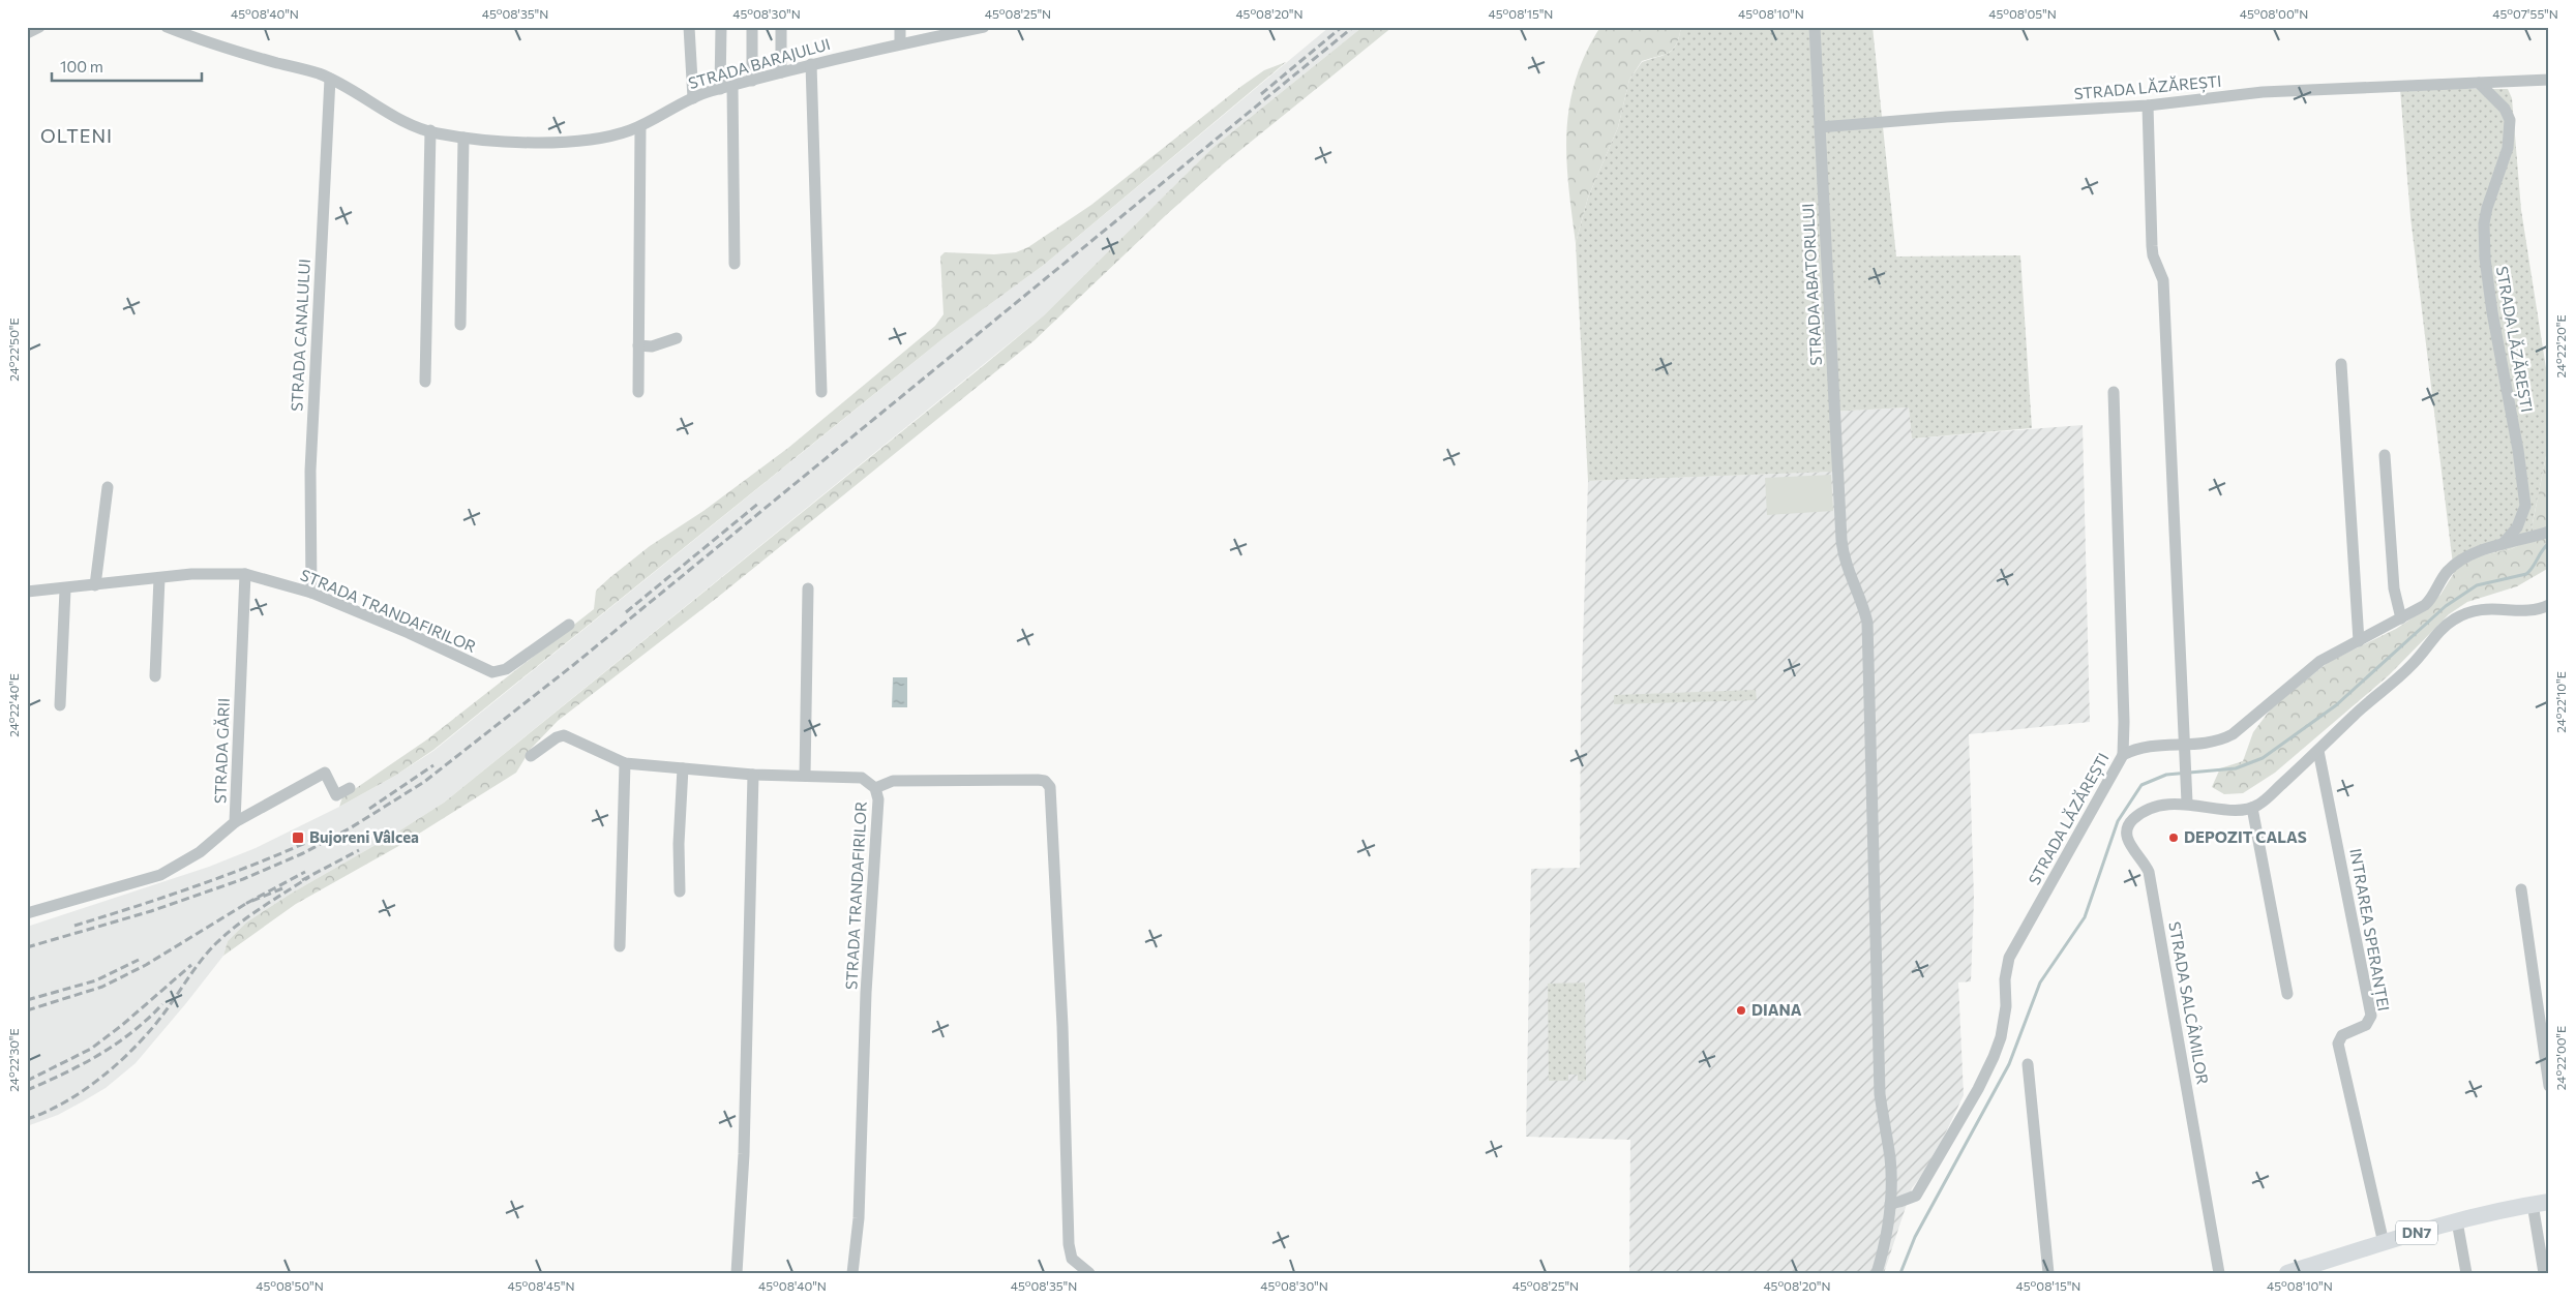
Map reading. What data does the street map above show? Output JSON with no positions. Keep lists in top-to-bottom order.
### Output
{
  "streets": {
    "highway": ["DN7"],
    "street": [
      "STRADA BARAJULUI",
      "STRADA LĂZĂREȘTI",
      "STRADA ABATORULUI",
      "STRADA CANALULUI",
      "STRADA TRANDAFIRILOR",
      "STRADA GĂRII",
      "INTRAREA SPERANȚEI",
      "STRADA SALCÂMILOR"
    ]
  },
  "crossings": [
    ["STRADA BARAJULUI", "STRADA CANALULUI"],
    ["STRADA LĂZĂREȘTI", "STRADA ABATORULUI"],
    ["STRADA CANALULUI", "STRADA TRANDAFIRILOR"],
    ["STRADA TRANDAFIRILOR", "STRADA GĂRII"],
    ["INTRAREA SPERANȚEI", "DN7"]
  ],
  "districts": ["OLTENI"],
  "places": {
    "transit": ["Bujoreni Vâlcea"],
    "other": ["DEPOZIT CALAS", "DIANA"]
  },
  "scale_bar": "100 m",
  "coordinates": [
    "45°08'40\"N",
    "45°08'35\"N",
    "45°08'30\"N",
    "45°08'25\"N",
    "45°08'20\"N",
    "45°08'15\"N",
    "45°08'10\"N",
    "45°08'05\"N",
    "45°08'00\"N",
    "45°07'55\"N",
    "24°22'20\"E",
    "24°22'50\"E",
    "24°22'10\"E",
    "24°22'40\"E",
    "24°22'00\"E",
    "24°22'30\"E",
    "45°08'50\"N",
    "45°08'45\"N"
  ]
}
